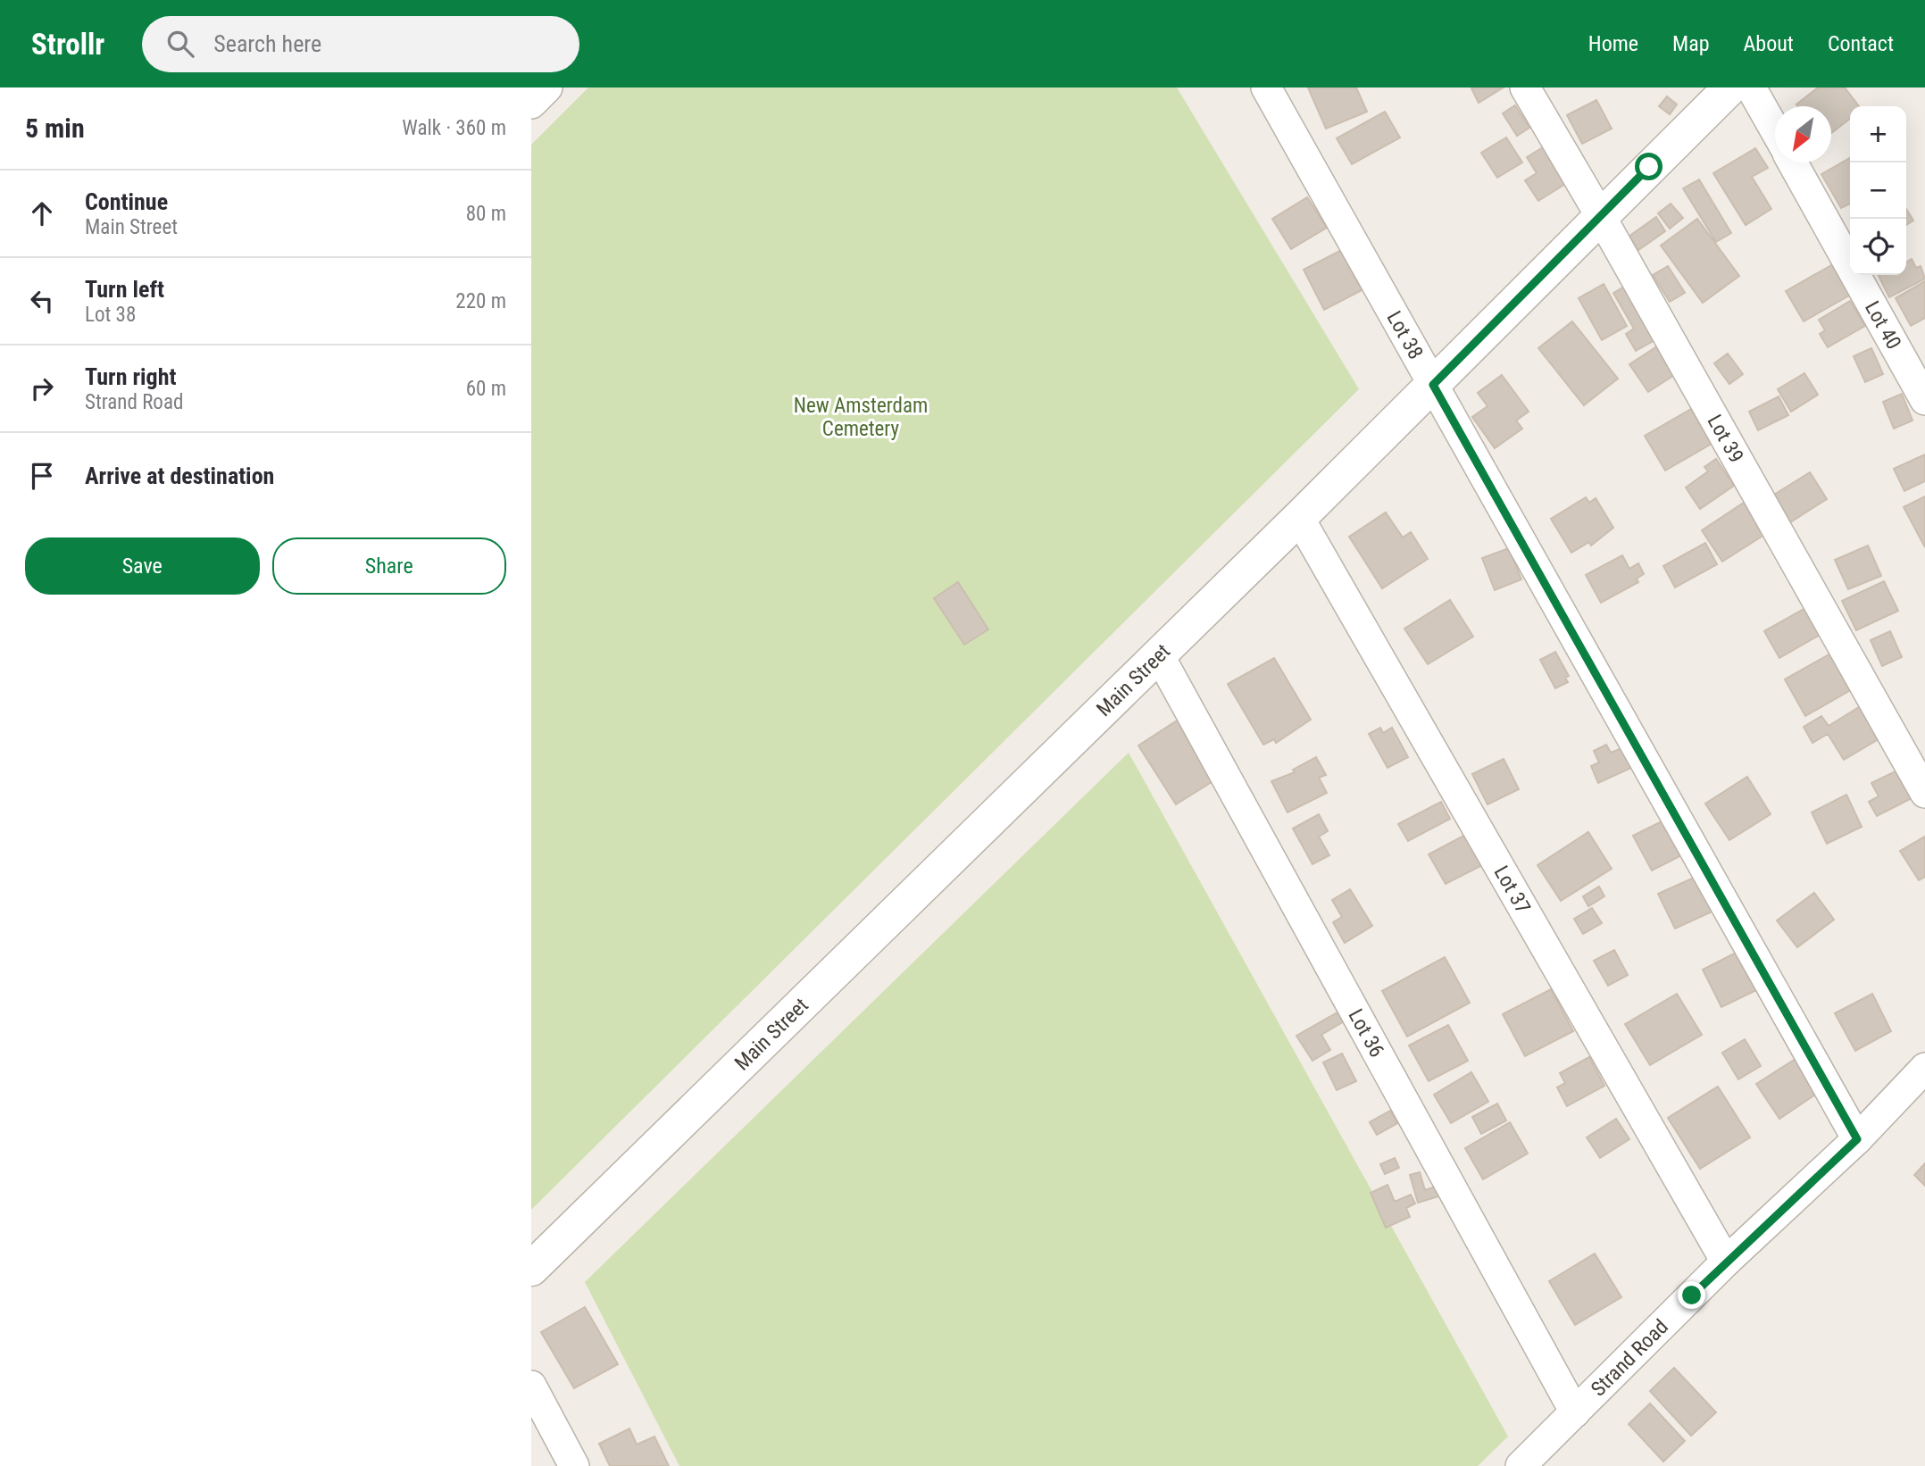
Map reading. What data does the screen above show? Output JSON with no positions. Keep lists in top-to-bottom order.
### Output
{
  "streets": {
    "street": [
      "Lot 40",
      "Lot 38",
      "Lot 39",
      "Main Street",
      "Lot 37",
      "Lot 36",
      "Strand Road"
    ]
  },
  "crossings": [
    ["Lot 38", "Main Street"],
    ["Lot 38", "Strand Road"],
    ["Lot 39", "Main Street"],
    ["Main Street", "Lot 37"],
    ["Main Street", "Lot 36"],
    ["Lot 37", "Strand Road"],
    ["Lot 36", "Strand Road"]
  ],
  "parks": ["New Amsterdam Cemetery"],
  "north": "bottom left",
  "page": {
    "header": "Strollr",
    "search": "Search here",
    "nav": [
      "Home",
      "Map",
      "About",
      "Contact"
    ],
    "heading": ["5 min", "Walk · 360 m"],
    "map_buttons": ["+", "−"],
    "list": [
      ["Continue", "Main Street", "80 m"],
      ["Turn left", "Lot 38", "220 m"],
      ["Turn right", "Strand Road", "60 m"],
      "Arrive at destination"
    ],
    "buttons": ["Save", "Share"]
  }
}
